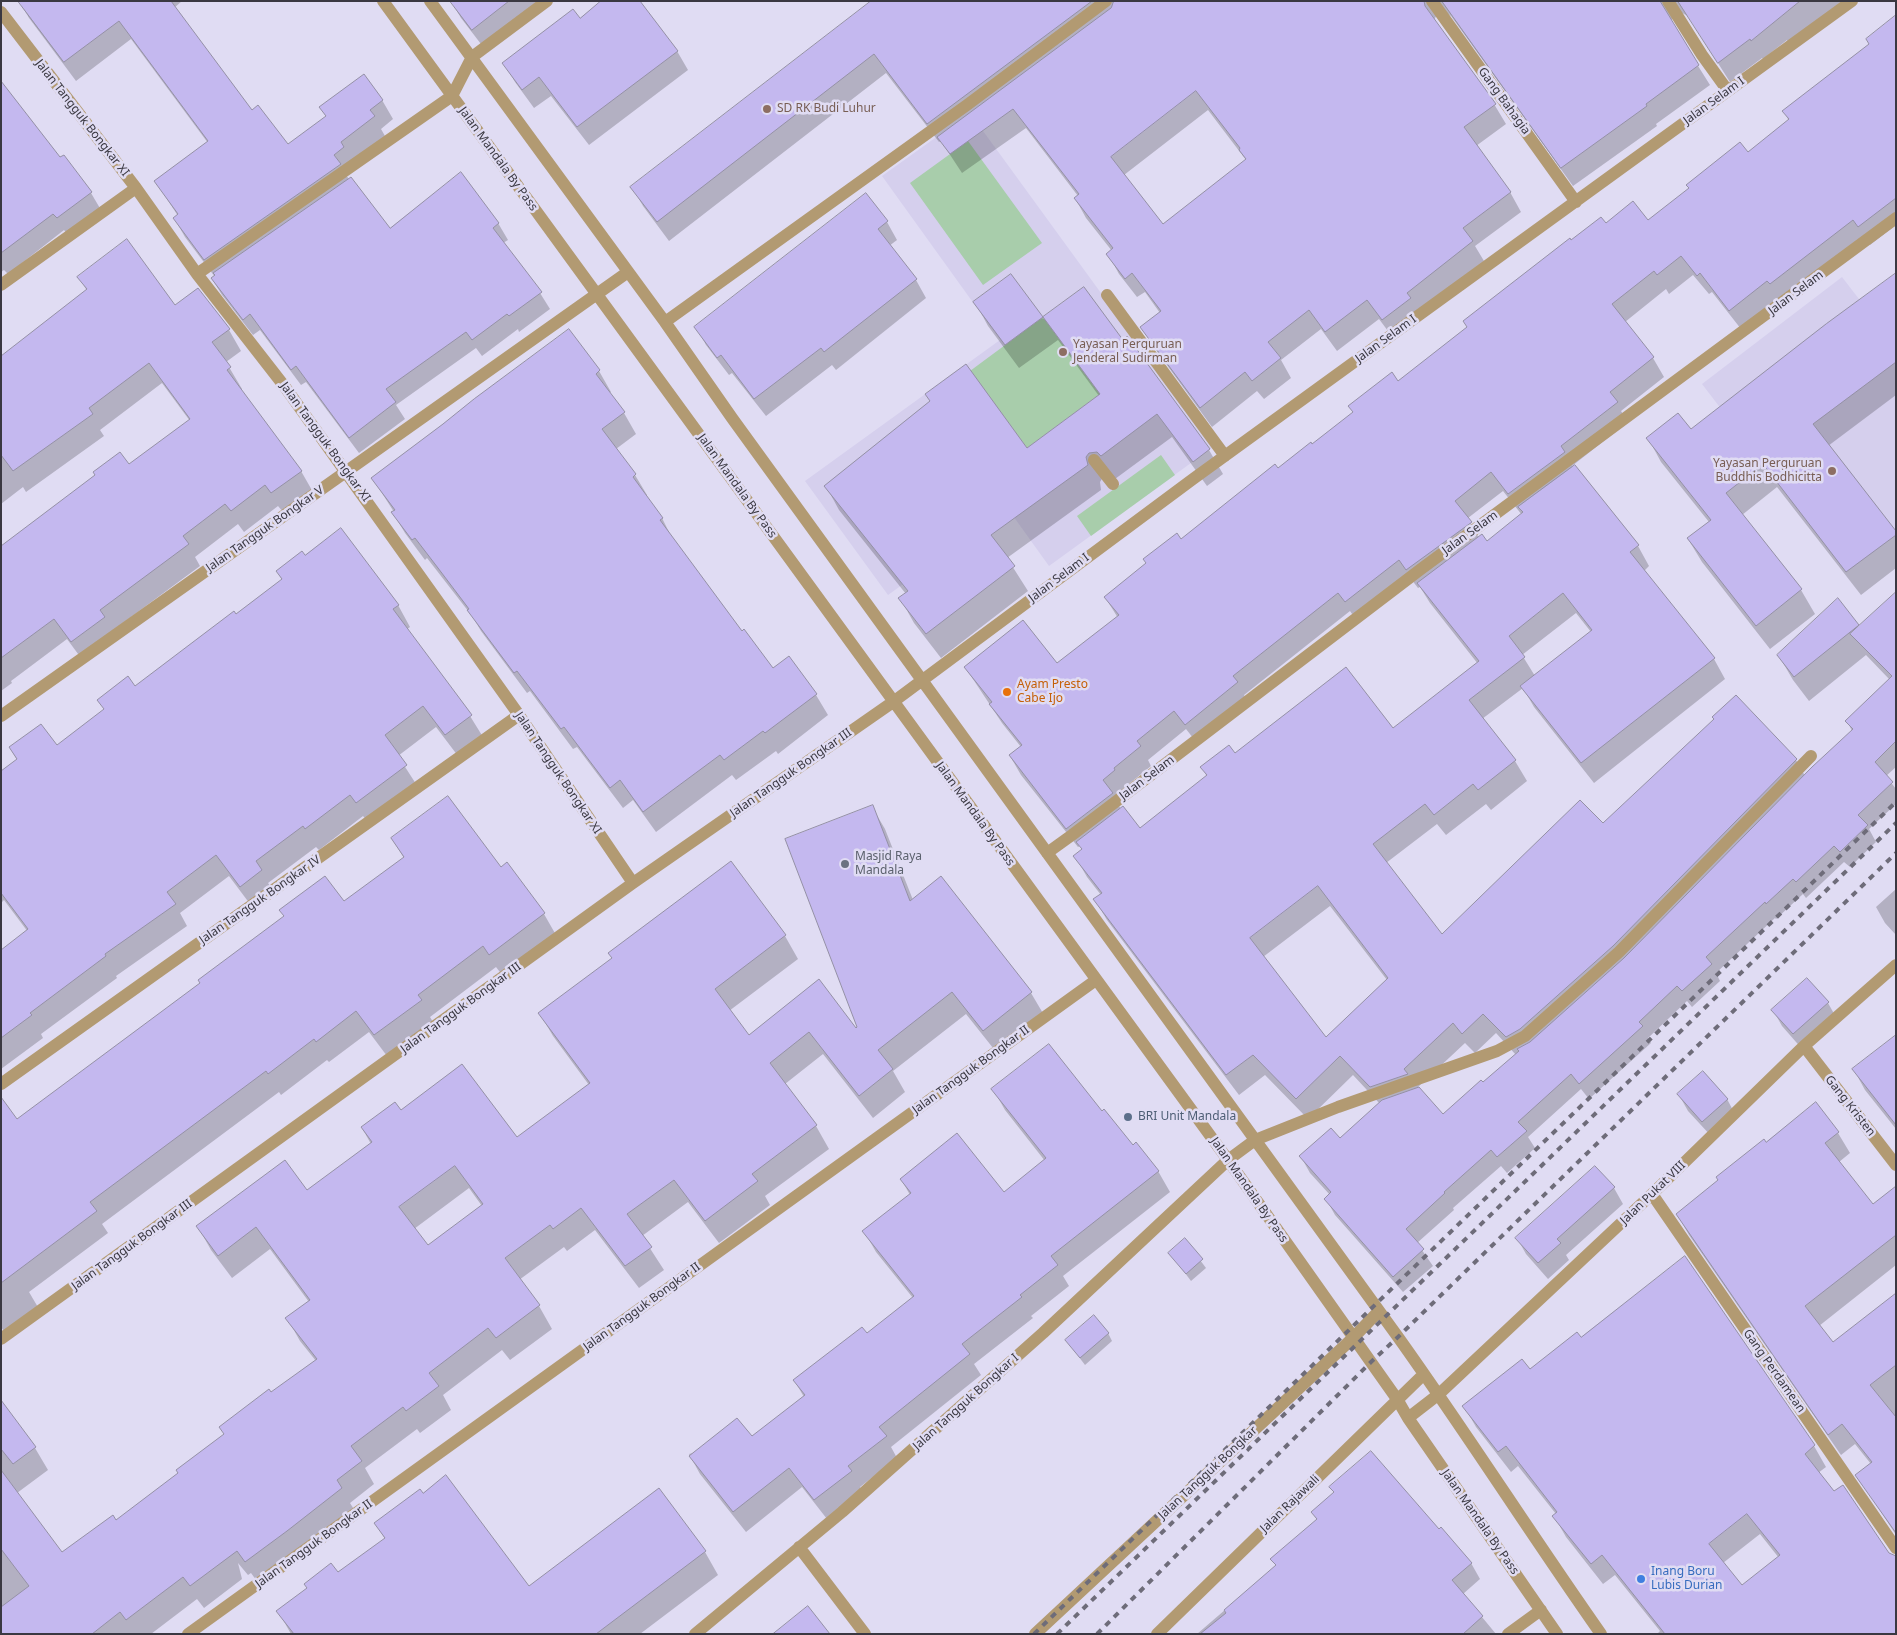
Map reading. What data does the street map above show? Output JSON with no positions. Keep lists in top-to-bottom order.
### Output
{
  "streets": {
    "street": [
      "Gang Bahagia",
      "Jalan Selam I",
      "Jalan Tangguk Bongkar XI",
      "Jalan Mandala By Pass",
      "Jalan Selam",
      "Jalan Tangguk Bongkar V",
      "Jalan Tangguk Bongkar III",
      "Jalan Tangguk Bongkar IV",
      "Jalan Tangguk Bongkar II",
      "Gang Kristen",
      "Jalan Pukat VIII",
      "Gang Perdamean",
      "Jalan Tangguk Bongkar I",
      "Jalan Tangguk Bongkar",
      "Jalan Rajawali"
    ]
  },
  "crossings": [
    ["Gang Bahagia", "Jalan Selam I"],
    ["Jalan Selam I", "Jalan Tangguk Bongkar III"],
    ["Jalan Tangguk Bongkar XI", "Jalan Tangguk Bongkar V"],
    ["Jalan Tangguk Bongkar XI", "Jalan Tangguk Bongkar III"],
    ["Jalan Tangguk Bongkar XI", "Jalan Tangguk Bongkar IV"],
    ["Jalan Mandala By Pass", "Jalan Tangguk Bongkar V"],
    ["Jalan Mandala By Pass", "Jalan Tangguk Bongkar III"],
    ["Jalan Mandala By Pass", "Jalan Tangguk Bongkar II"],
    ["Jalan Mandala By Pass", "Jalan Pukat VIII"],
    ["Jalan Mandala By Pass", "Jalan Tangguk Bongkar I"],
    ["Jalan Mandala By Pass", "Jalan Tangguk Bongkar"],
    ["Jalan Mandala By Pass", "Jalan Rajawali"],
    ["Gang Kristen", "Jalan Pukat VIII"],
    ["Jalan Pukat VIII", "Gang Perdamean"]
  ],
  "places": [
    "SD RK Budi Luhur",
    "Yayasan Perguruan Jenderal Sudirman",
    "Yayasan Perguruan Buddhis Bodhicitta",
    "Ayam Presto Cabe Ijo",
    "Masjid Raya Mandala",
    "BRI Unit Mandala",
    "Inang Boru Lubis Durian"
  ]
}
